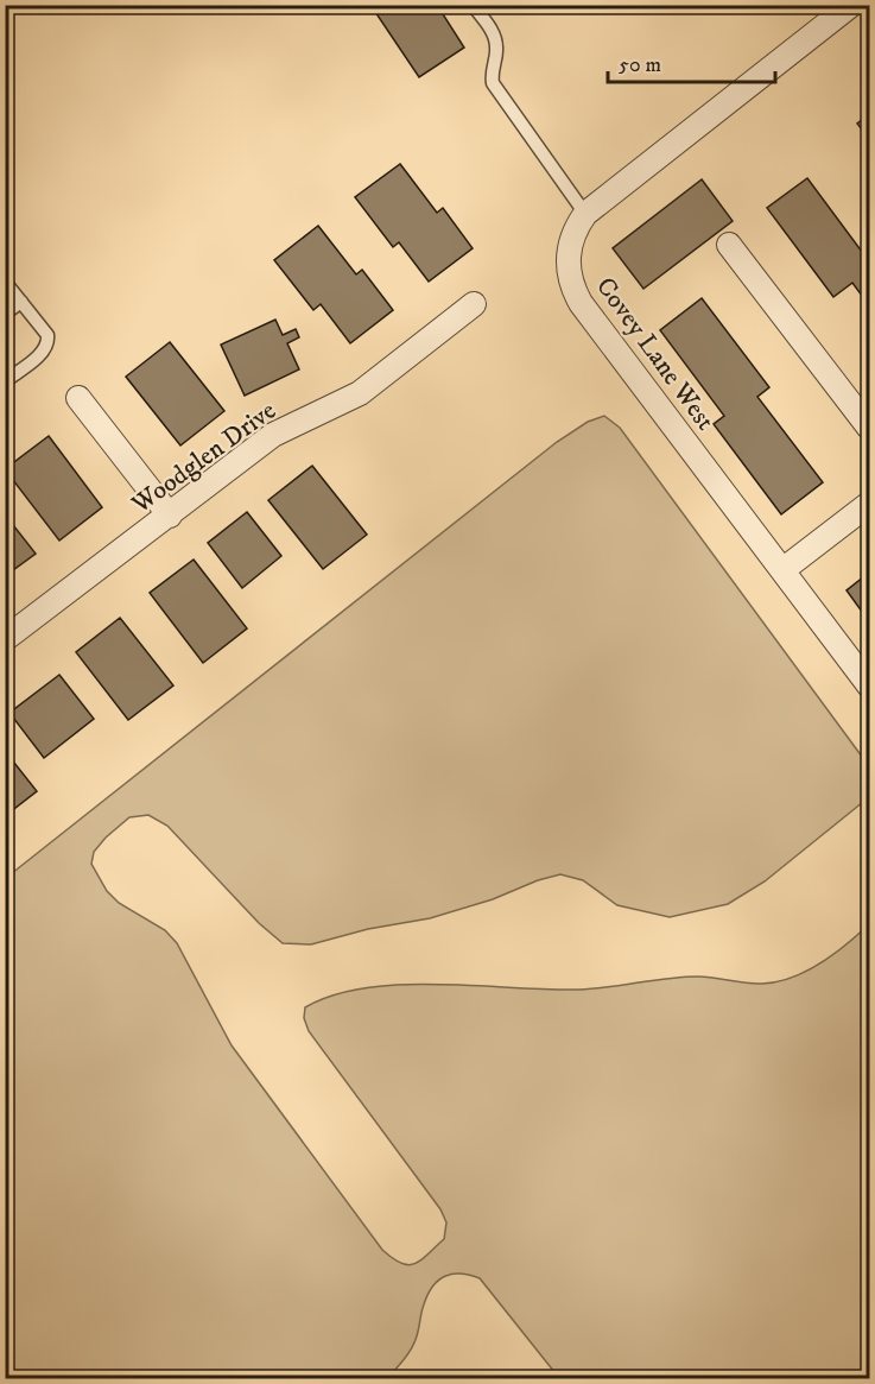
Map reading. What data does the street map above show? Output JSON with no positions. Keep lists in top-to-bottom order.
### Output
{
  "streets": {
    "street": ["Covey Lane West", "Woodglen Drive"]
  },
  "scale_bar": "50 m"
}
